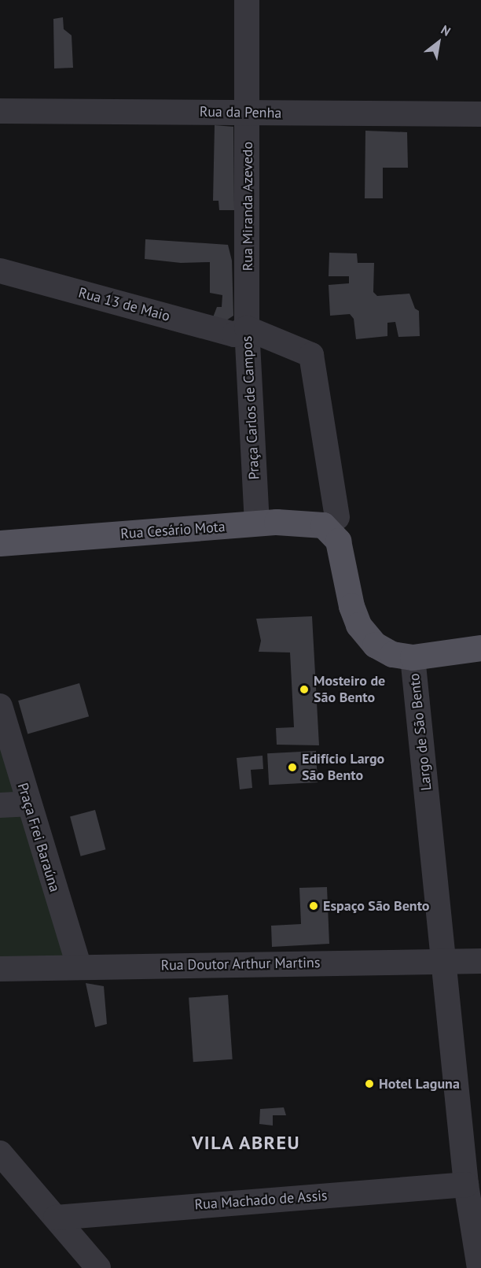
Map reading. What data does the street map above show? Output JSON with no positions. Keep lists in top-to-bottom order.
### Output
{
  "streets": {
    "main road": ["Rua Cesário Mota", "Largo de São Bento"],
    "street": [
      "Rua da Penha",
      "Rua Miranda Azevedo",
      "Rua 13 de Maio",
      "Praça Carlos de Campos",
      "Praça Frei Baraúna",
      "Rua Doutor Arthur Martins",
      "Rua Machado de Assis"
    ]
  },
  "crossings": [
    ["Rua da Penha", "Rua Miranda Azevedo"],
    ["Rua Miranda Azevedo", "Rua 13 de Maio"],
    ["Rua Miranda Azevedo", "Praça Carlos de Campos"],
    ["Rua 13 de Maio", "Praça Carlos de Campos"],
    ["Praça Carlos de Campos", "Rua Cesário Mota"],
    ["Praça Carlos de Campos", "Largo de São Bento"],
    ["Rua Cesário Mota", "Largo de São Bento"],
    ["Largo de São Bento", "Rua Doutor Arthur Martins"],
    ["Largo de São Bento", "Rua Machado de Assis"],
    ["Praça Frei Baraúna", "Rua Doutor Arthur Martins"]
  ],
  "districts": ["VILA ABREU"],
  "places": [
    "Mosteiro de São Bento",
    "Edifício Largo São Bento",
    "Espaço São Bento",
    "Hotel Laguna"
  ],
  "north": "top right"
}
